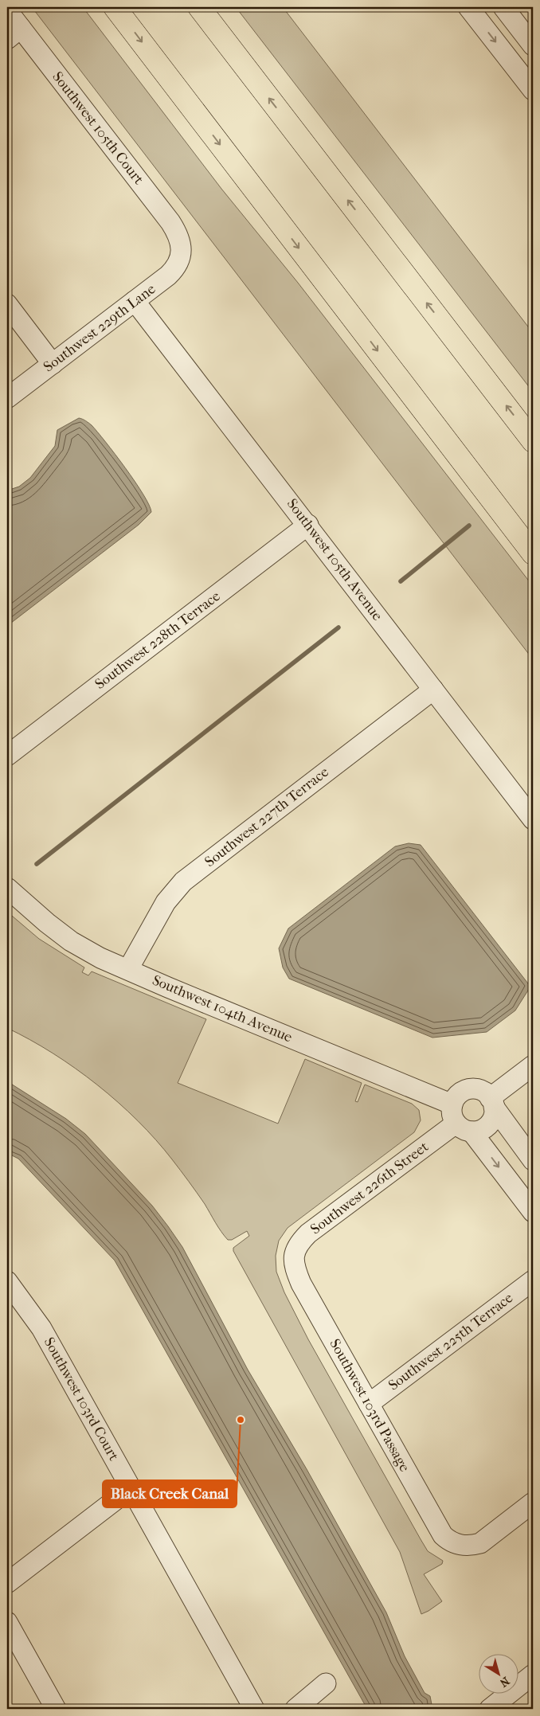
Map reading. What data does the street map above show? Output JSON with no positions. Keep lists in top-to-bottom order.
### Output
{
  "streets": {
    "street": [
      "Southwest 105th Court",
      "Southwest 229th Lane",
      "Southwest 105th Avenue",
      "Southwest 228th Terrace",
      "Southwest 227th Terrace",
      "Southwest 104th Avenue",
      "Southwest 226th Street",
      "Southwest 225th Terrace",
      "Southwest 103rd Court",
      "Southwest 103rd Passage"
    ]
  },
  "crossings": [
    ["Southwest 105th Court", "Southwest 229th Lane"],
    ["Southwest 229th Lane", "Southwest 105th Avenue"],
    ["Southwest 105th Avenue", "Southwest 228th Terrace"],
    ["Southwest 105th Avenue", "Southwest 227th Terrace"],
    ["Southwest 227th Terrace", "Southwest 104th Avenue"],
    ["Southwest 104th Avenue", "Southwest 226th Street"],
    ["Southwest 226th Street", "Southwest 103rd Passage"],
    ["Southwest 225th Terrace", "Southwest 103rd Passage"]
  ],
  "places": ["Black Creek Canal"],
  "north": "bottom right"
}
